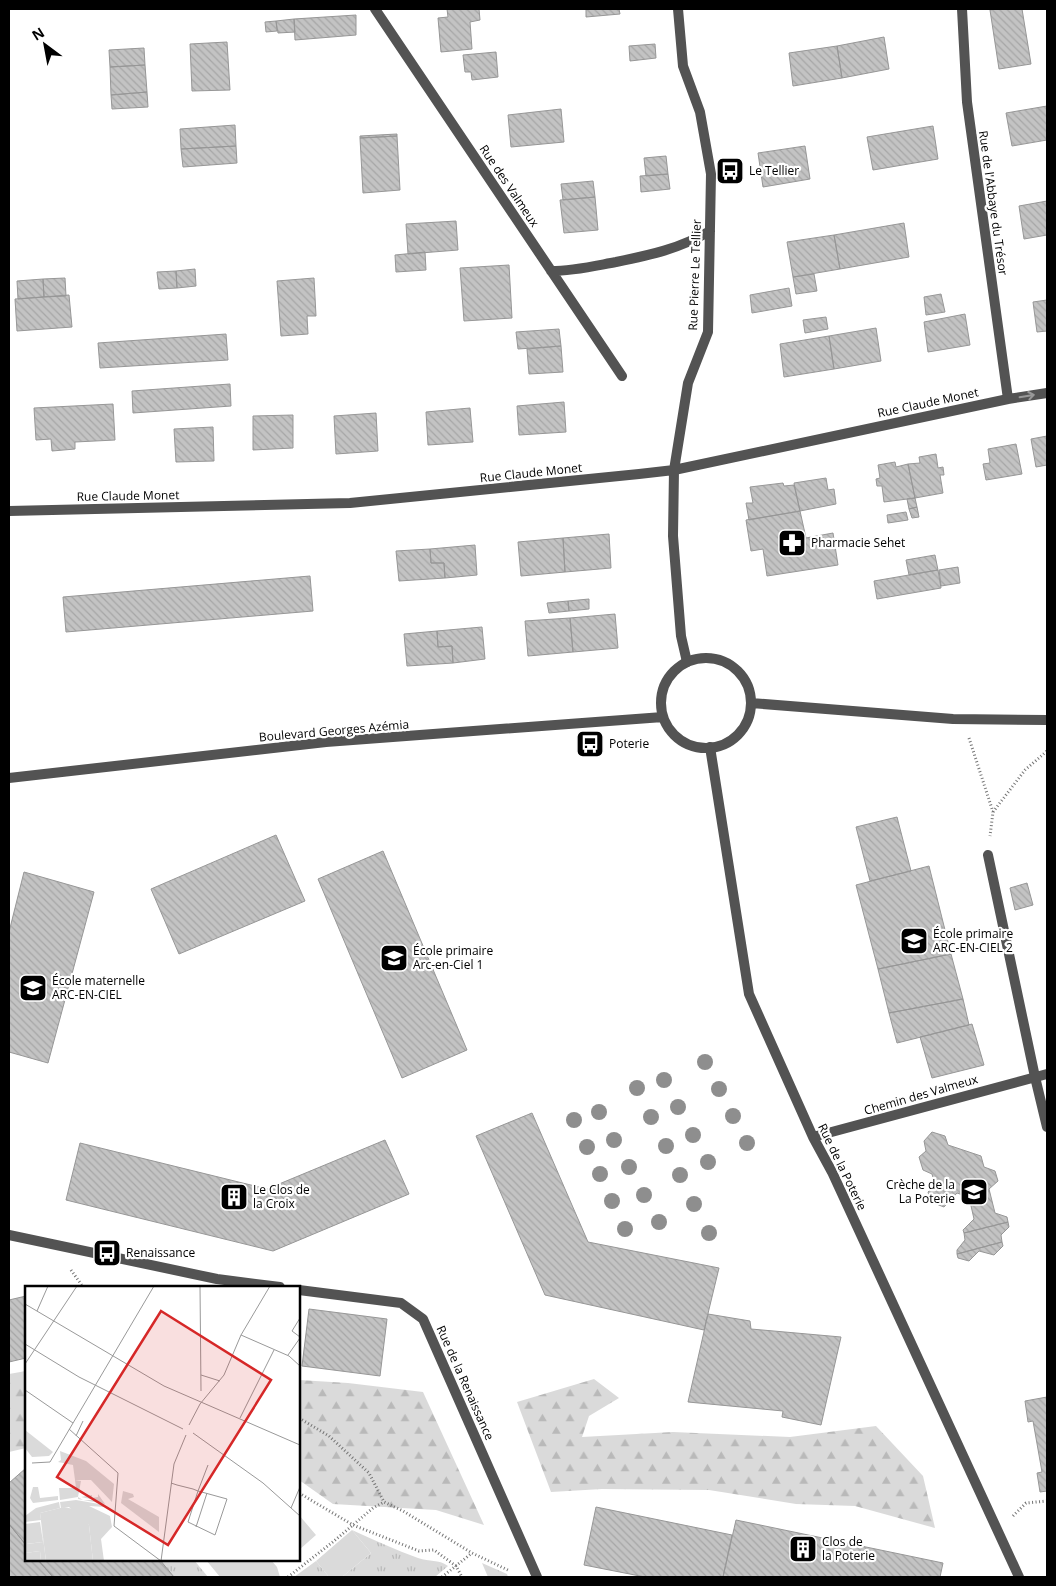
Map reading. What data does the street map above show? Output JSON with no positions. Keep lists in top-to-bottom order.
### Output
{
  "streets": {
    "street": [
      "Rue des Valmeux",
      "Rue de l'Abbaye du Trésor",
      "Rue Pierre Le Tellier",
      "Rue Claude Monet",
      "Boulevard Georges Azémia",
      "Chemin des Valmeux",
      "Rue de la Poterie",
      "Rue de la Renaissance"
    ]
  },
  "crossings": [
    ["Rue de l'Abbaye du Trésor", "Rue Claude Monet"],
    ["Rue Pierre Le Tellier", "Rue Claude Monet"],
    ["Rue Pierre Le Tellier", "Boulevard Georges Azémia"],
    ["Rue Pierre Le Tellier", "Rue de la Poterie"],
    ["Boulevard Georges Azémia", "Rue de la Poterie"],
    ["Chemin des Valmeux", "Rue de la Poterie"]
  ],
  "places": {
    "bus stop": ["Le Tellier", "Poterie", "Renaissance"],
    "pharmacy": ["Pharmacie Sehet"],
    "school or university": [
      "École primaire ARC-EN-CIEL 2",
      "École primaire Arc-en-Ciel 1",
      "École maternelle ARC-EN-CIEL",
      "Crèche de la La Poterie"
    ],
    "building": ["Le Clos de la Croix", "Clos de la Poterie"]
  },
  "north": "top left"
}
